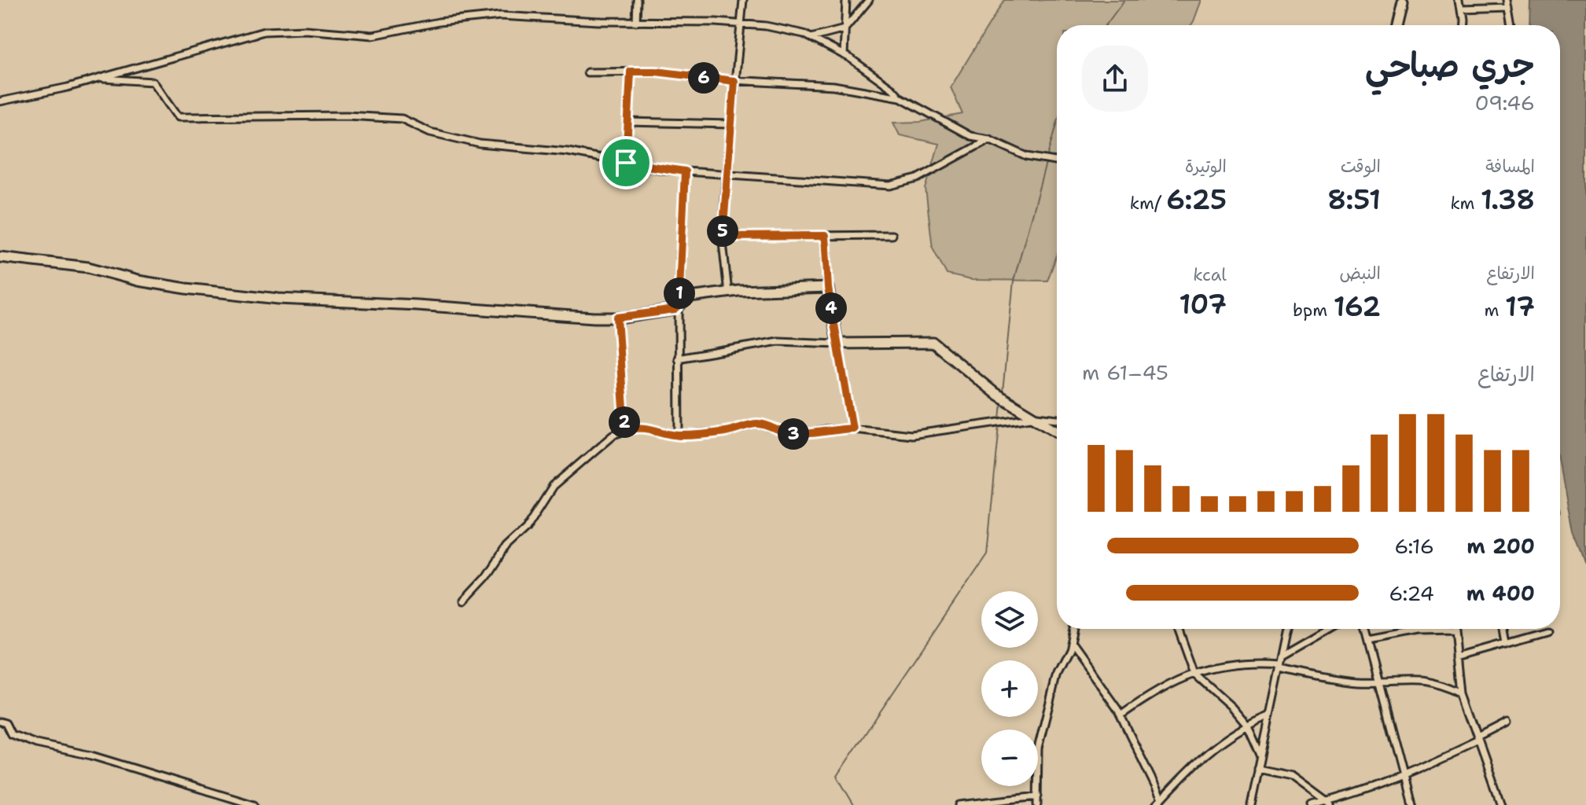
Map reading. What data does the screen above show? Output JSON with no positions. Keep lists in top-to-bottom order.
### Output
{
  "page": {
    "heading": ["جري صباحي", "09:46"],
    "pins": [
      "6",
      "5",
      "1",
      "4",
      "2",
      "3"
    ],
    "stats": [
      ["المسافة", "1.38 km"],
      ["الوقت", "8:51"],
      ["الوتيرة", "6:25 /km"],
      ["الارتفاع", "17 m"],
      ["النبض", "162 bpm"],
      ["kcal", "107"]
    ],
    "chart": ["الارتفاع", "45–61 m"],
    "list": [
      {
        "name": "200 m",
        "note": "6:16"
      },
      {
        "name": "400 m",
        "note": "6:24"
      }
    ],
    "map_buttons": ["+", "−"]
  }
}
